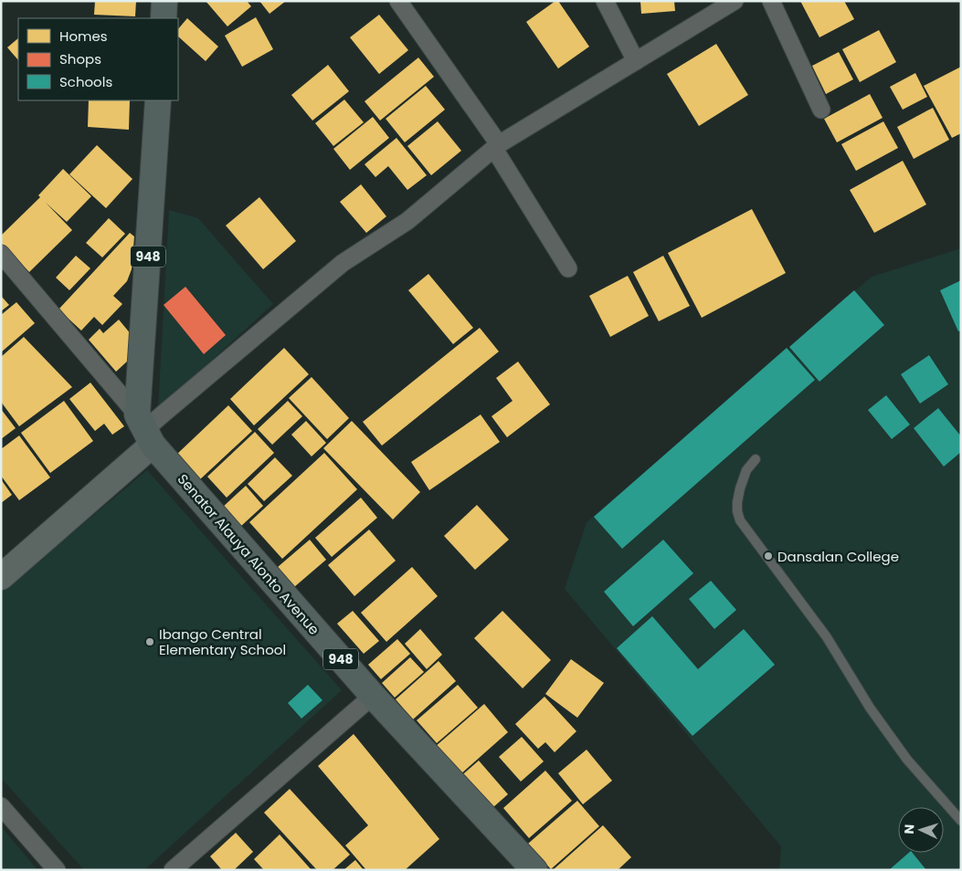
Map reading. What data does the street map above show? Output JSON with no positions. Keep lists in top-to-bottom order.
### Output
{
  "streets": {
    "main road": ["948", "Senator Alauya Alonto Avenue"]
  },
  "crossings": [
    ["948", "Senator Alauya Alonto Avenue"]
  ],
  "places": ["Dansalan College", "Ibango Central Elementary School"],
  "legend": ["Homes", "Shops", "Schools"],
  "north": "left"
}
